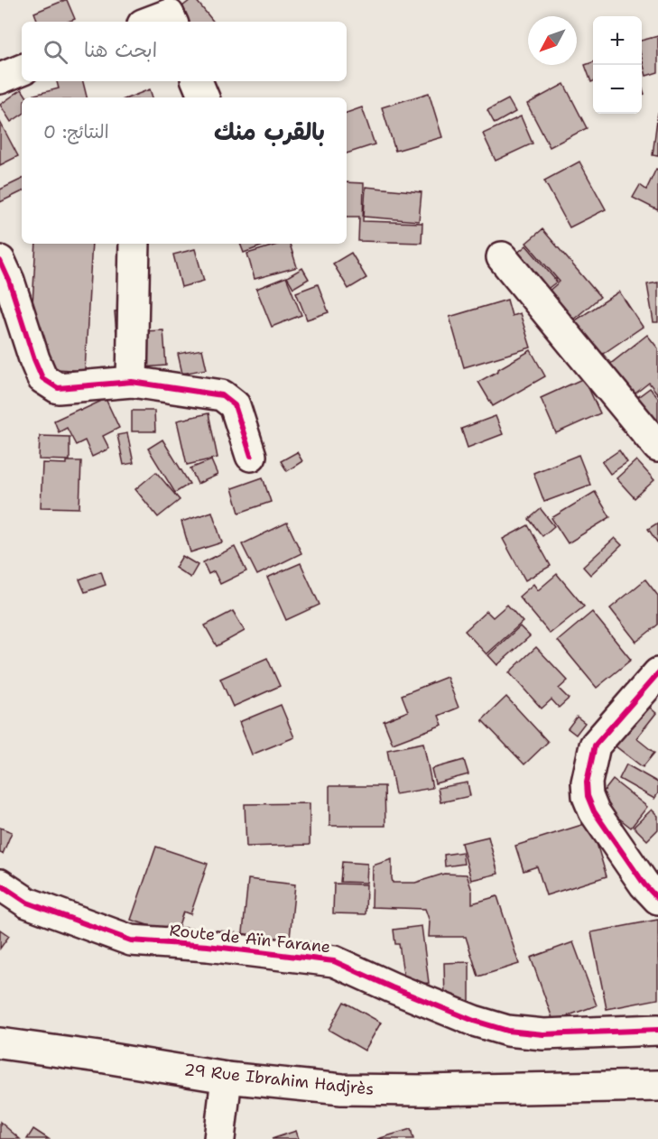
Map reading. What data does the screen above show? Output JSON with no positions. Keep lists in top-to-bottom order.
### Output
{
  "streets": {
    "street": ["Route de Aïn Farane", "29 Rue Ibrahim Hadjrès"]
  },
  "north": "bottom left",
  "page": {
    "map_buttons": ["+", "−"],
    "search": "ابحث هنا",
    "heading": ["بالقرب منك", "النتائج: 0"]
  }
}
